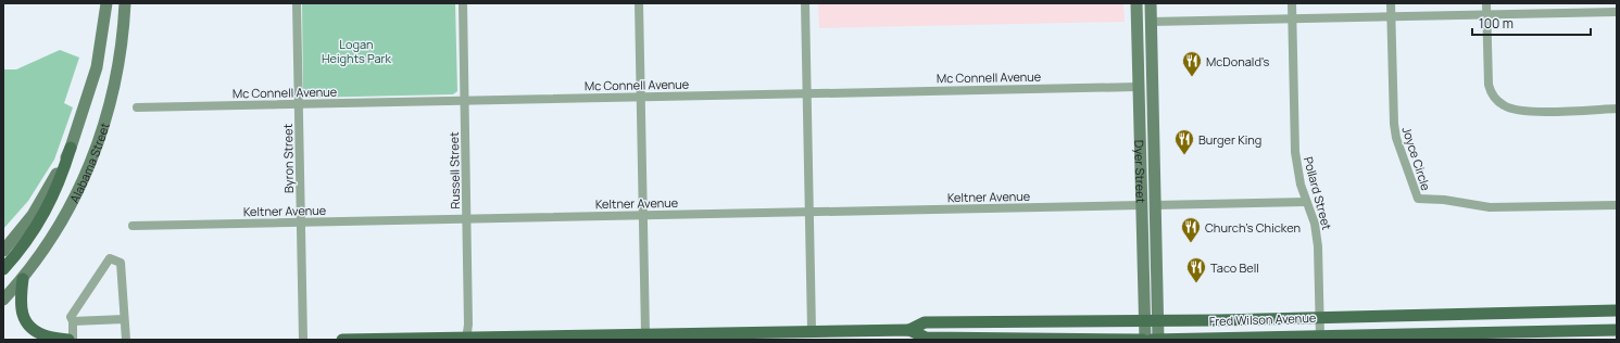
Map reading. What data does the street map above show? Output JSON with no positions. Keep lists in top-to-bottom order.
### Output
{
  "streets": {
    "main road": ["Alabama Street", "Dyer Street", "Fred Wilson Avenue"],
    "street": [
      "Mc Connell Avenue",
      "Byron Street",
      "Joyce Circle",
      "Russell Street",
      "Pollard Street",
      "Keltner Avenue"
    ]
  },
  "crossings": [
    ["Mc Connell Avenue", "Byron Street"],
    ["Mc Connell Avenue", "Russell Street"],
    ["Mc Connell Avenue", "Dyer Street"],
    ["Byron Street", "Keltner Avenue"],
    ["Russell Street", "Keltner Avenue"],
    ["Russell Street", "Fred Wilson Avenue"],
    ["Dyer Street", "Keltner Avenue"],
    ["Dyer Street", "Fred Wilson Avenue"],
    ["Pollard Street", "Fred Wilson Avenue"]
  ],
  "parks": ["Logan Heights Park"],
  "places": {
    "restaurant": [
      "McDonald's",
      "Burger King",
      "Church's Chicken",
      "Taco Bell"
    ]
  },
  "scale_bar": "100 m"
}
